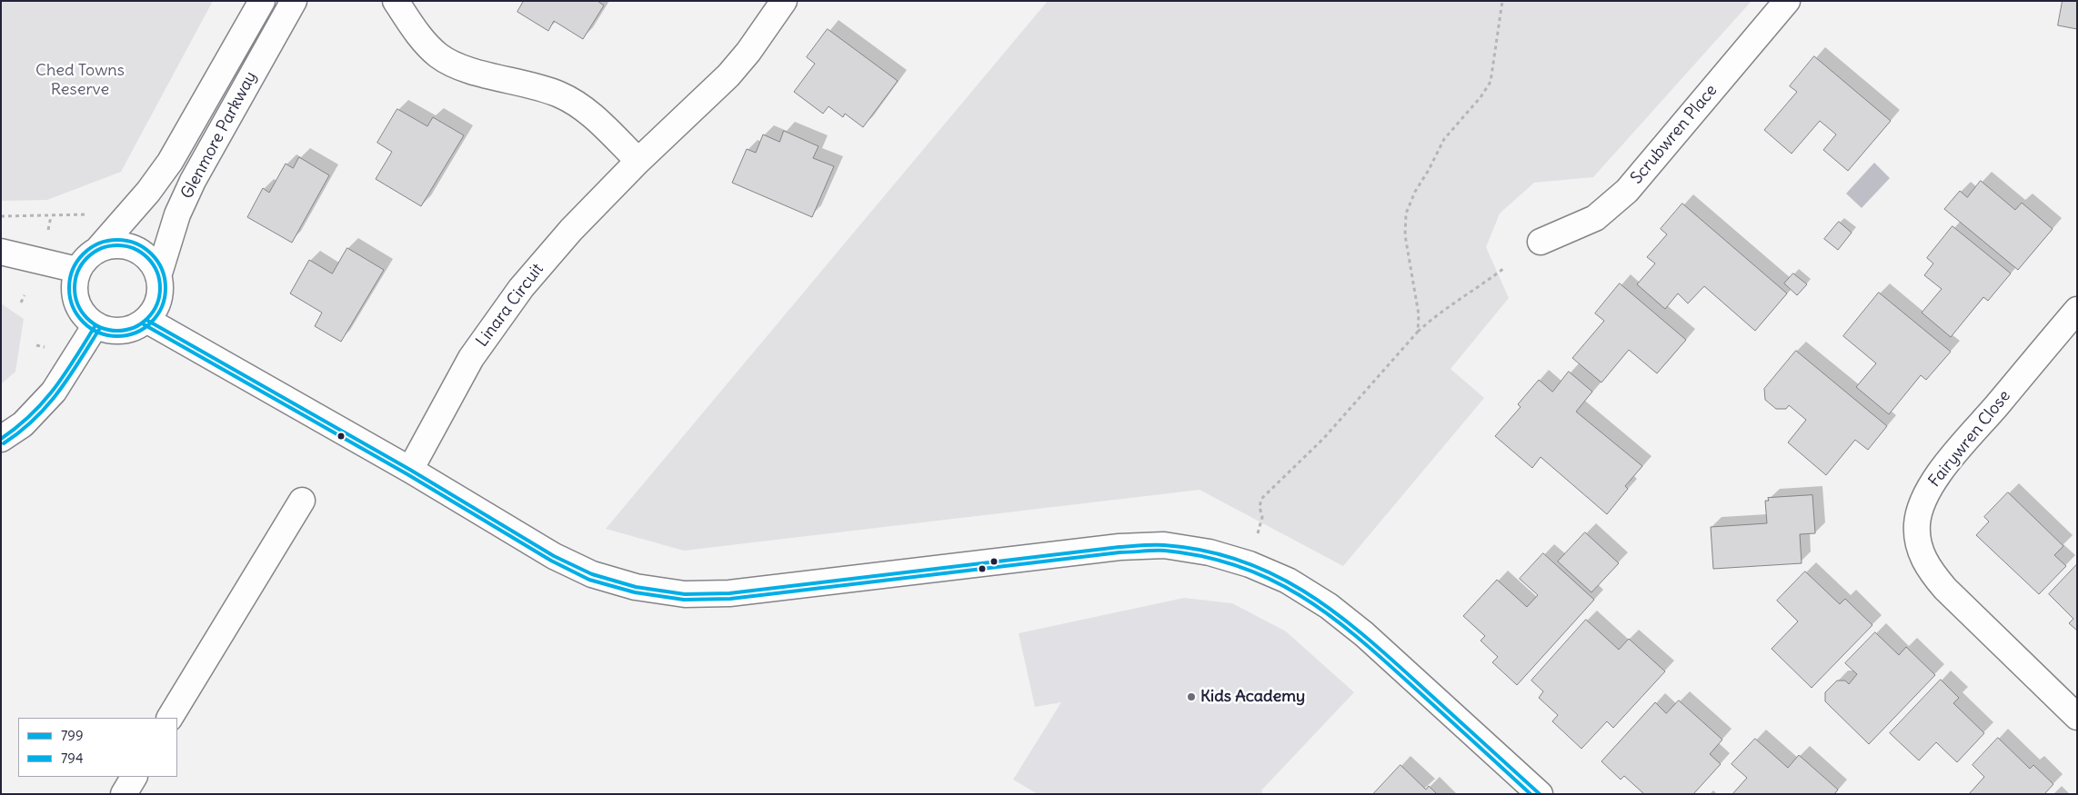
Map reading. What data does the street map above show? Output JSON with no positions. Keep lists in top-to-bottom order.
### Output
{
  "streets": {
    "street": [
      "Scrubwren Place",
      "Glenmore Parkway",
      "Linara Circuit",
      "Fairywren Close"
    ]
  },
  "parks": ["Ched Towns Reserve"],
  "places": ["Kids Academy"],
  "lines": ["transit line 794", "transit line 799"],
  "legend": ["799", "794"]
}
